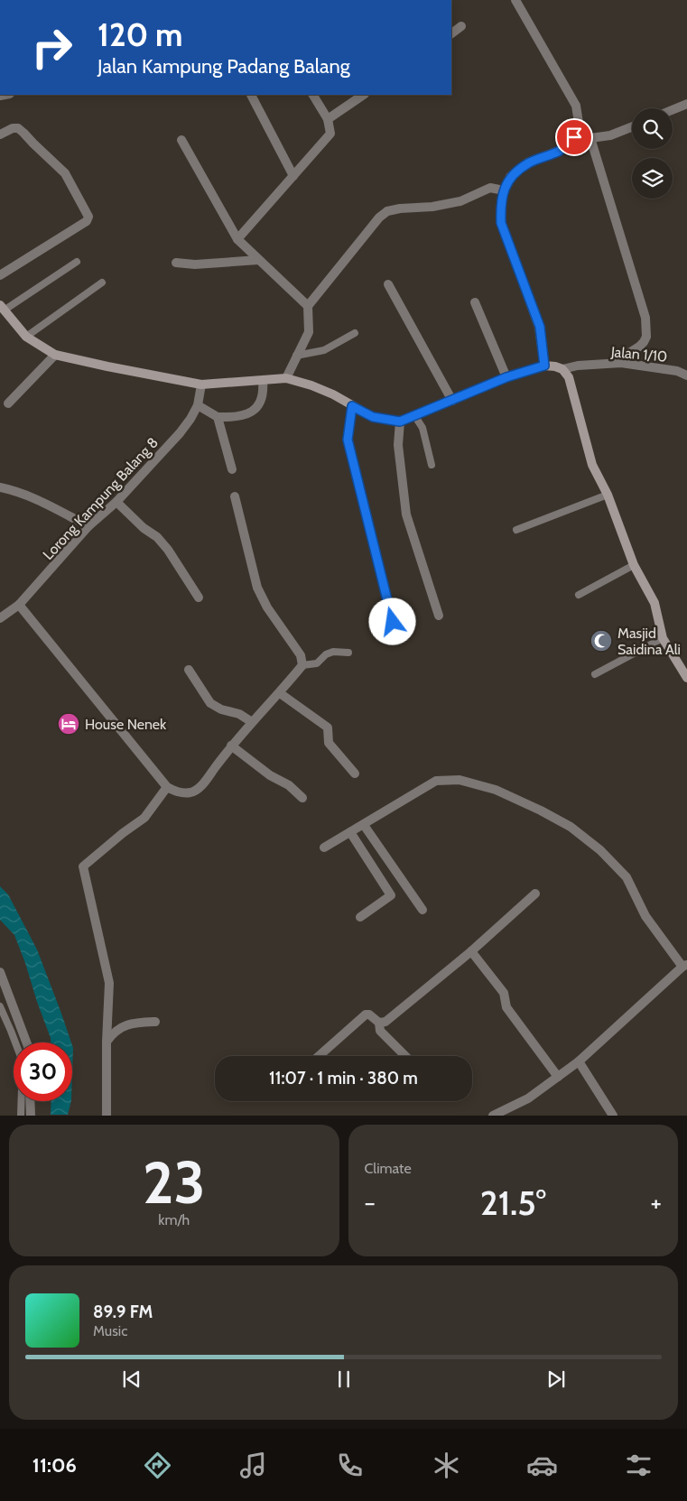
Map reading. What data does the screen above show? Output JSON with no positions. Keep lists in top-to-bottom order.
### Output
{
  "streets": {
    "street": ["Jalan 1/10", "Lorong Kampung Balang 8"]
  },
  "places": {
    "mosque": ["Masjid Saidina Ali"],
    "hotel": ["House Nenek"]
  },
  "page": {
    "turn": ["120 m", "Jalan Kampung Padang Balang"],
    "limit": "30",
    "trip": "11:07 · 1 min · 380 m",
    "tile": [
      ["23", "km/h"],
      "Climate"
    ],
    "heat": ["−", "21.5°", "+"],
    "song": ["89.9 FM", "Music"],
    "tabs": "11:06"
  }
}
